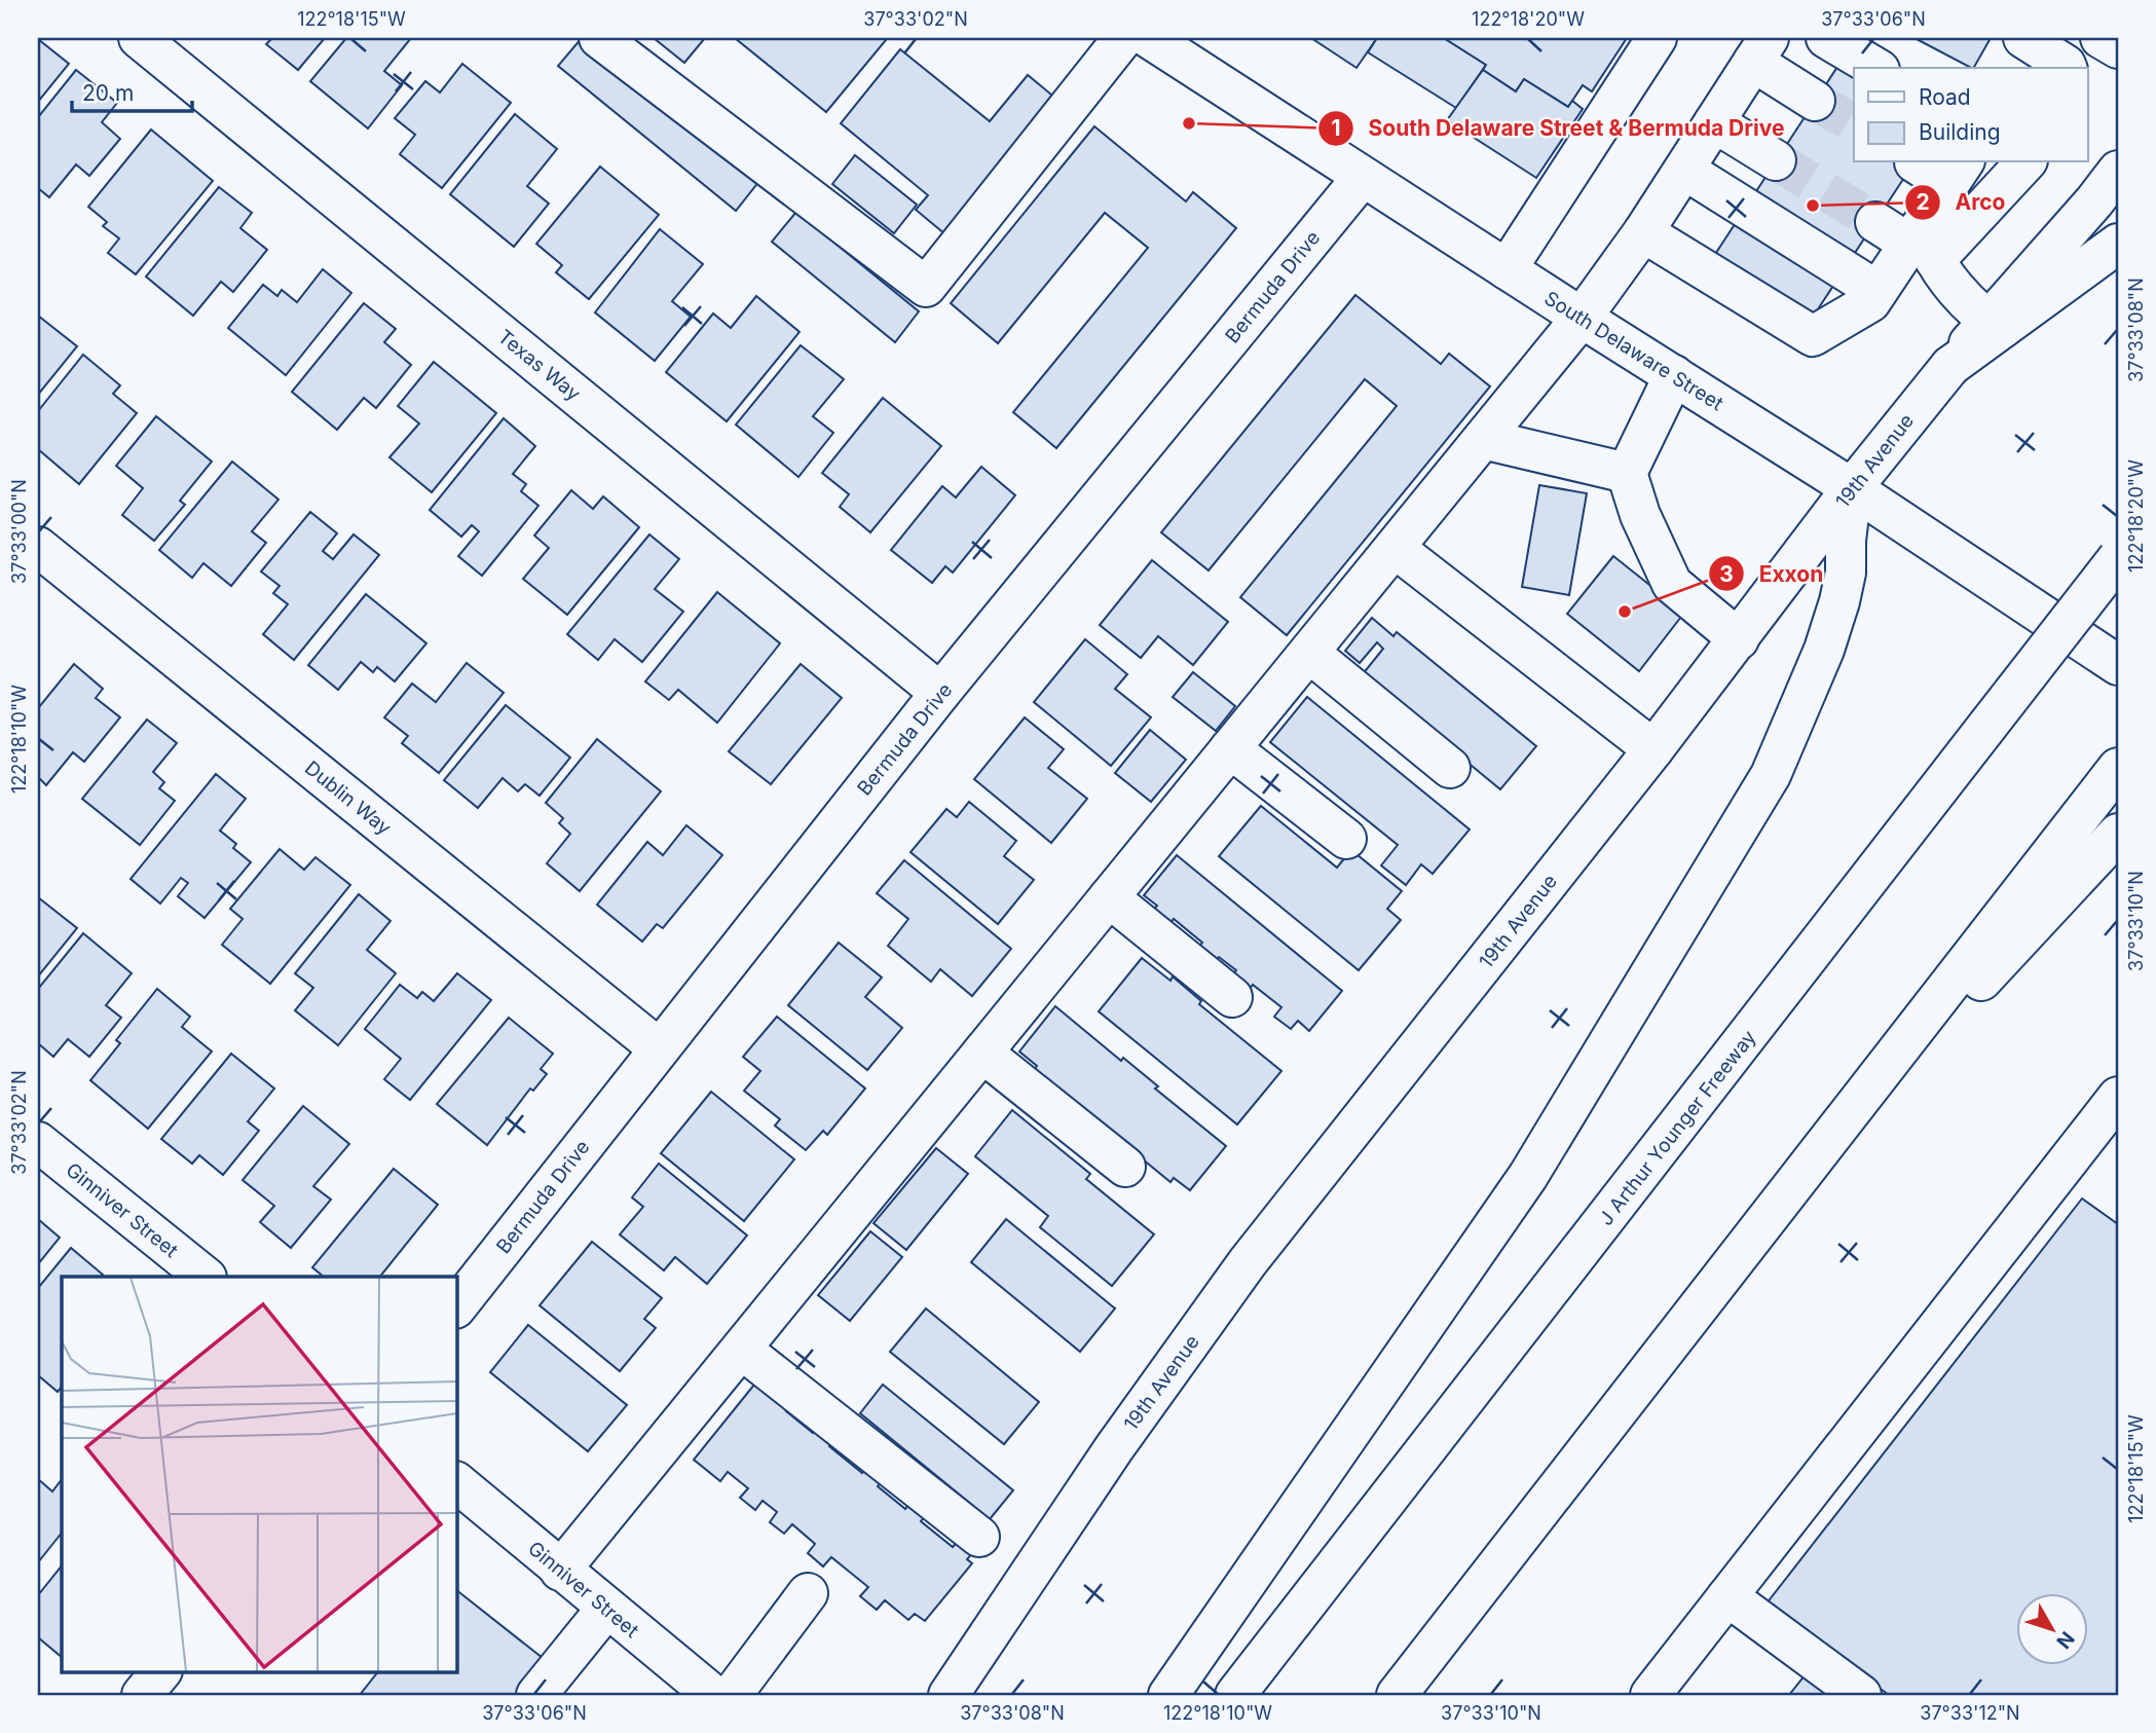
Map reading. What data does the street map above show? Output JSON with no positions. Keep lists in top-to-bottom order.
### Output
{
  "streets": {
    "main road": [
      "Bermuda Drive",
      "South Delaware Street",
      "Texas Way",
      "19th Avenue",
      "Dublin Way",
      "J Arthur Younger Freeway",
      "Ginniver Street"
    ]
  },
  "crossings": [
    ["Bermuda Drive", "South Delaware Street"],
    ["Bermuda Drive", "Texas Way"],
    ["Bermuda Drive", "Dublin Way"],
    ["South Delaware Street", "19th Avenue"]
  ],
  "places": ["South Delaware Street & Bermuda Drive", "Arco", "Exxon"],
  "legend": ["Road", "Building"],
  "scale_bar": "20 m",
  "north": "bottom right",
  "coordinates": [
    "122°18'15\"W",
    "37°33'02\"N",
    "122°18'20\"W",
    "37°33'06\"N",
    "37°33'08\"N",
    "37°33'00\"N",
    "122°18'10\"W",
    "37°33'10\"N",
    "37°33'12\"N"
  ]
}
